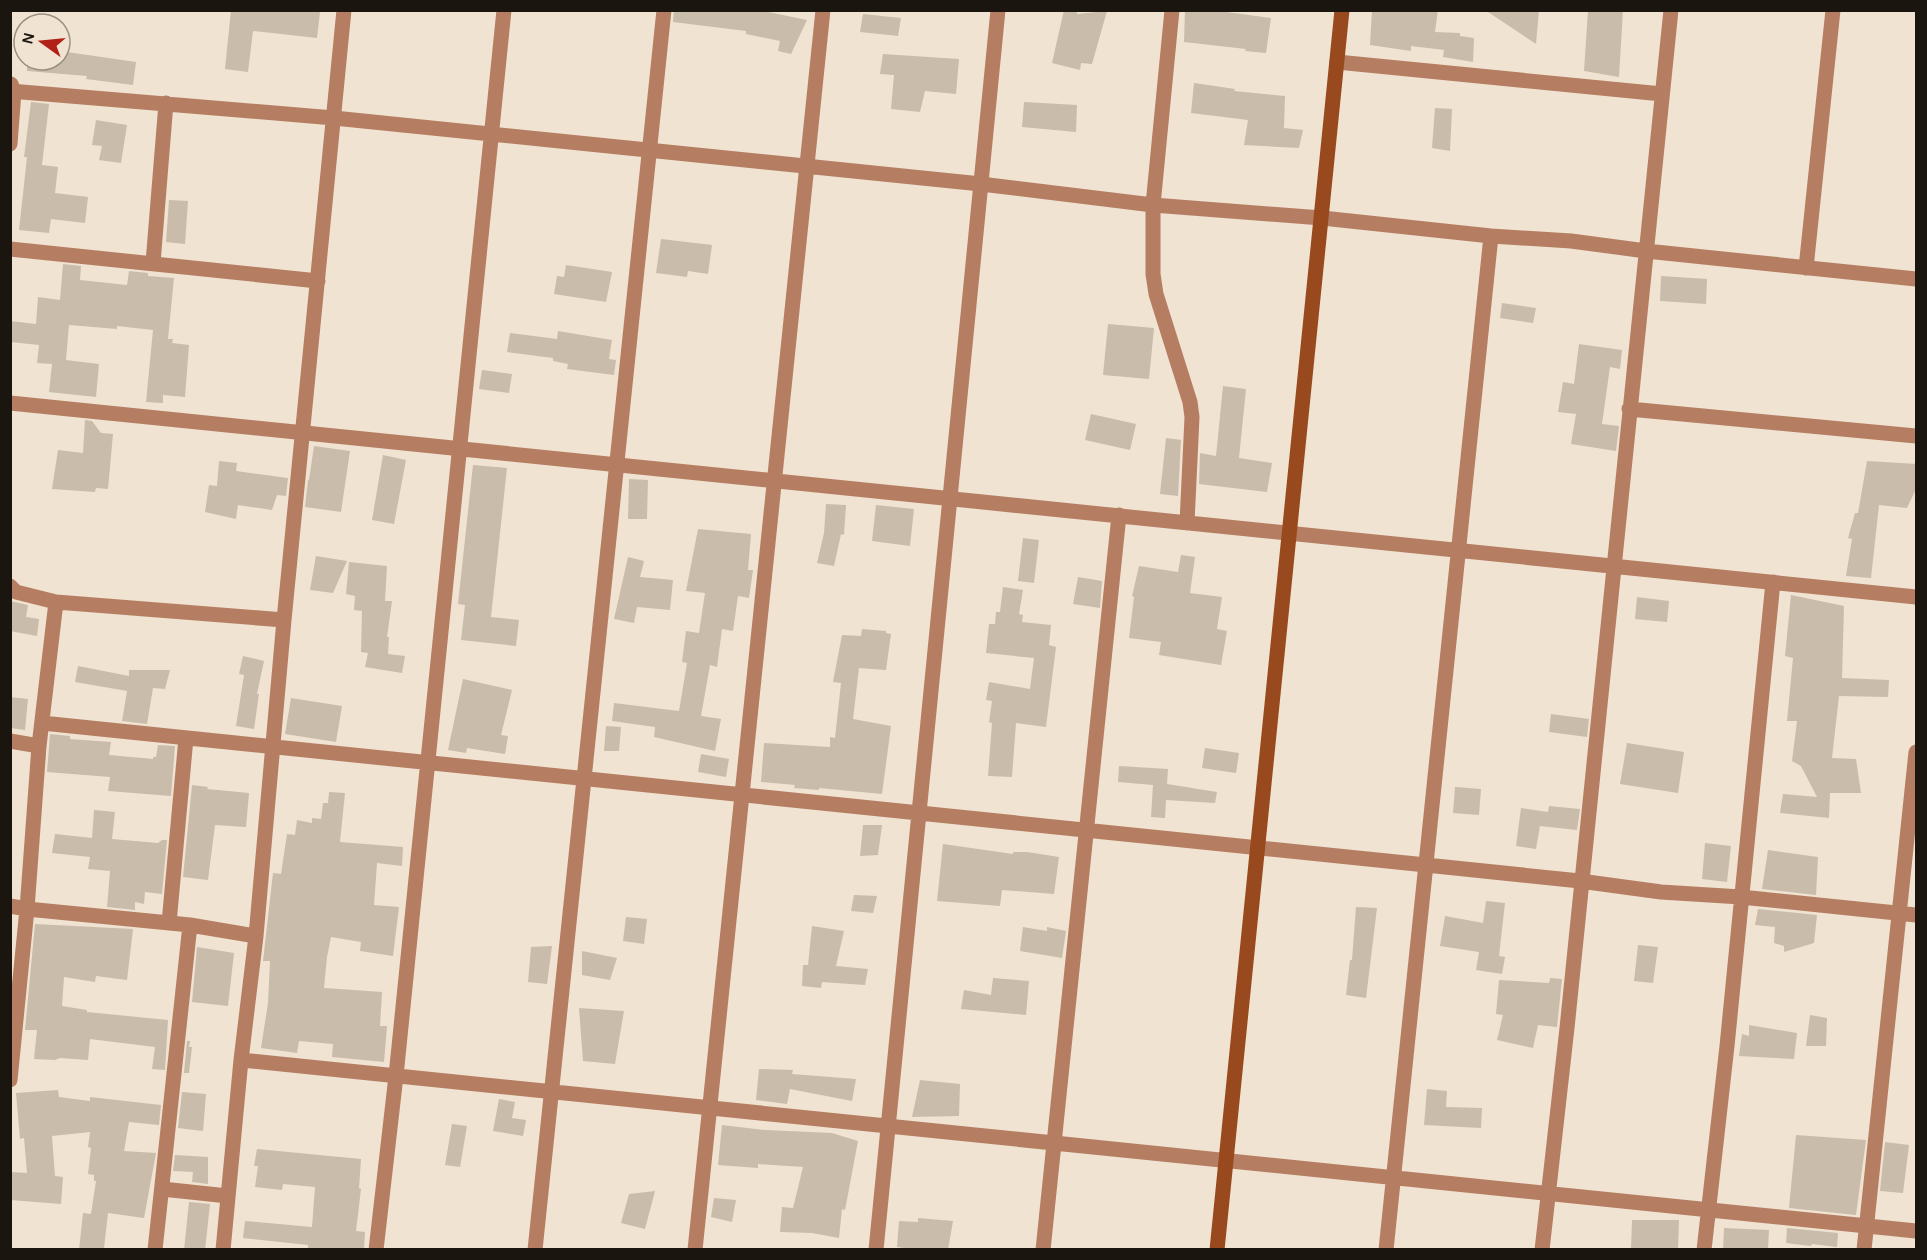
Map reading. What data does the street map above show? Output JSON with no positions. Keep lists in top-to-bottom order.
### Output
{
  "north": "left"
}
